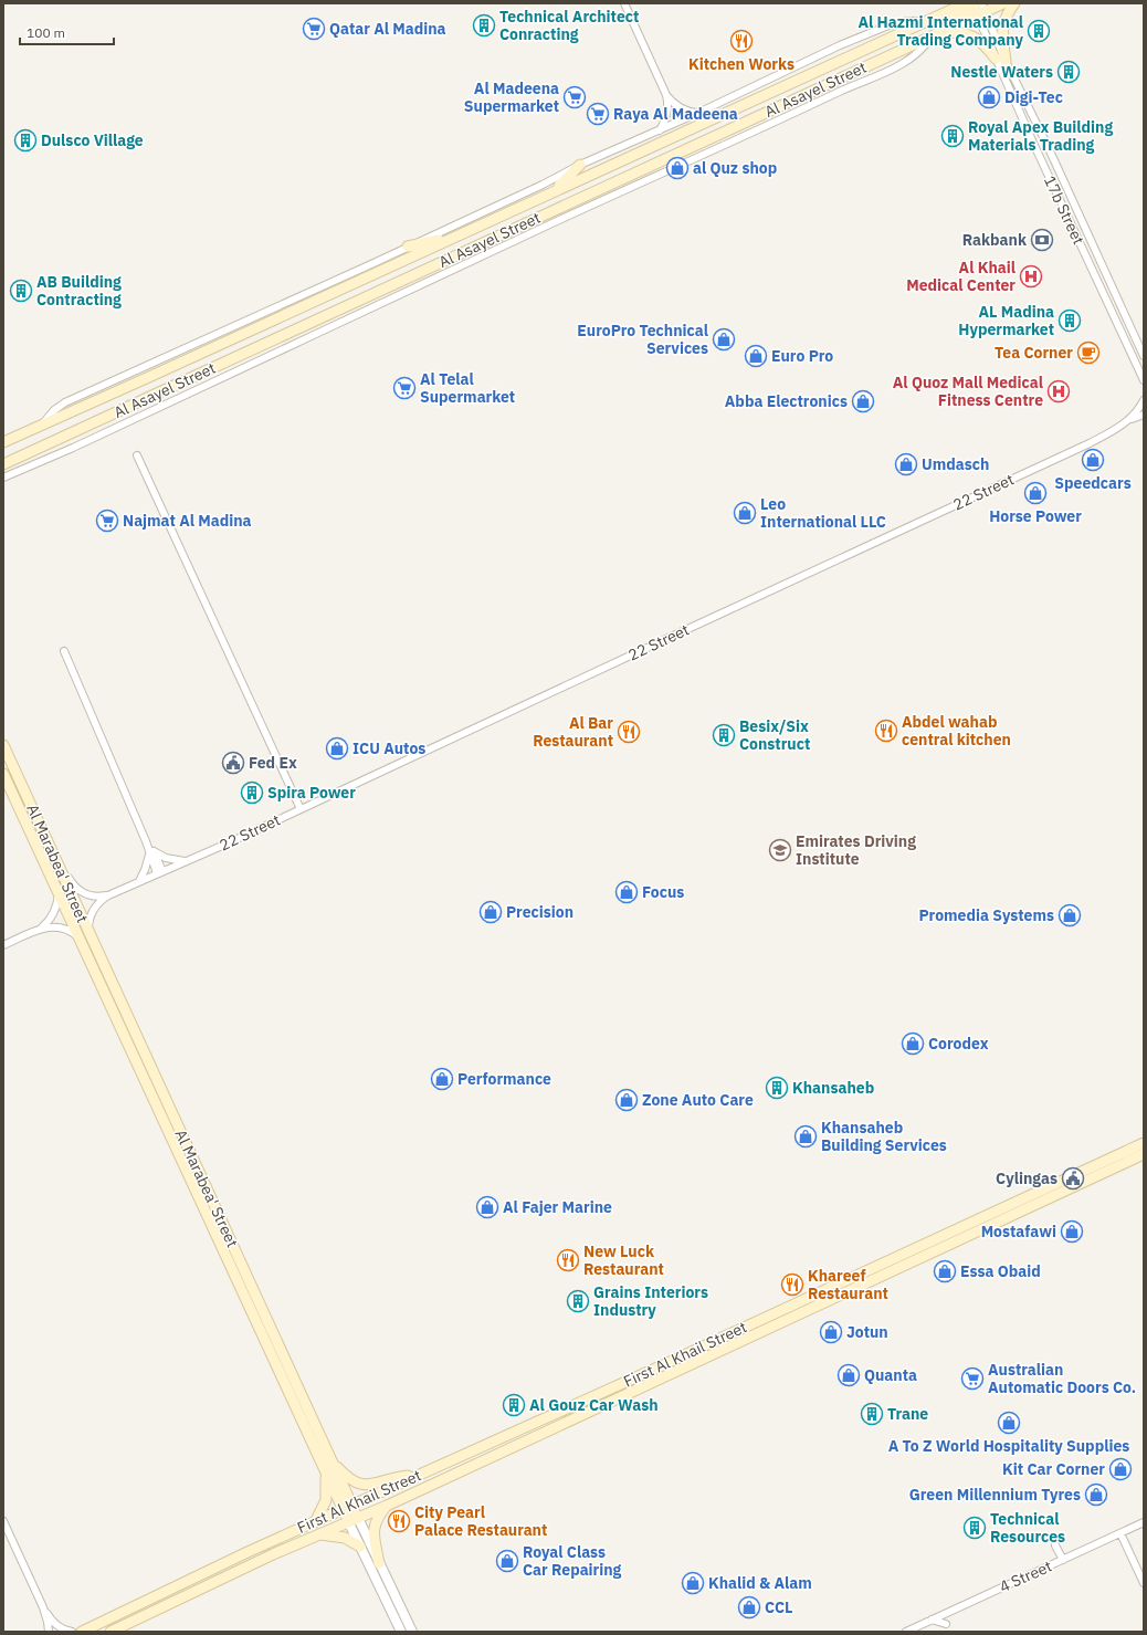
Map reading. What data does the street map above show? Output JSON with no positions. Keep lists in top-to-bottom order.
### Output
{
  "streets": {
    "main road": ["Al Asayel Street", "Al Marabea' Street", "First Al Khail Street"],
    "street": ["17b Street", "22 Street", "4 Street"]
  },
  "crossings": [
    ["Al Asayel Street", "17b Street"],
    ["22 Street", "Al Marabea' Street"],
    ["Al Marabea' Street", "First Al Khail Street"]
  ],
  "places": {
    "building": [
      "Technical Architect Conracting",
      "Al Hazmi International Trading Company",
      "Nestle Waters",
      "Royal Apex Building Materials Trading",
      "Dulsco Village",
      "AB Building Contracting",
      "AL Madina Hypermarket",
      "Besix/Six Construct",
      "Spira Power",
      "Khansaheb",
      "Grains Interiors Industry",
      "Al Gouz Car Wash",
      "Trane",
      "Technical Resources"
    ],
    "supermarket": [
      "Qatar Al Madina",
      "Al Madeena Supermarket",
      "Raya Al Madeena",
      "Al Telal Supermarket",
      "Najmat Al Madina",
      "Australian Automatic Doors Co."
    ],
    "restaurant": [
      "Kitchen Works",
      "Abdel wahab central kitchen",
      "Al Bar Restaurant",
      "New Luck Restaurant",
      "Khareef Restaurant",
      "City Pearl Palace Restaurant"
    ],
    "shop": [
      "Digi-Tec",
      "al Quz shop",
      "EuroPro Technical Services",
      "Euro Pro",
      "Abba Electronics",
      "Speedcars",
      "Umdasch",
      "Horse Power",
      "Leo International LLC",
      "ICU Autos",
      "Focus",
      "Precision",
      "Promedia Systems",
      "Corodex",
      "Performance",
      "Zone Auto Care",
      "Khansaheb Building Services",
      "Al Fajer Marine",
      "Mostafawi",
      "Essa Obaid",
      "Jotun",
      "Quanta",
      "A To Z World Hospitality Supplies",
      "Kit Car Corner",
      "Green Millennium Tyres",
      "Royal Class Car Repairing",
      "Khalid & Alam",
      "CCL"
    ],
    "bank": ["Rakbank"],
    "hospital": ["Al Khail Medical Center", "Al Quoz Mall Medical Fitness Centre"],
    "cafe": ["Tea Corner"],
    "public building": ["Fed Ex", "Cylingas"],
    "school or university": ["Emirates Driving Institute"]
  },
  "scale_bar": "100 m"
}
